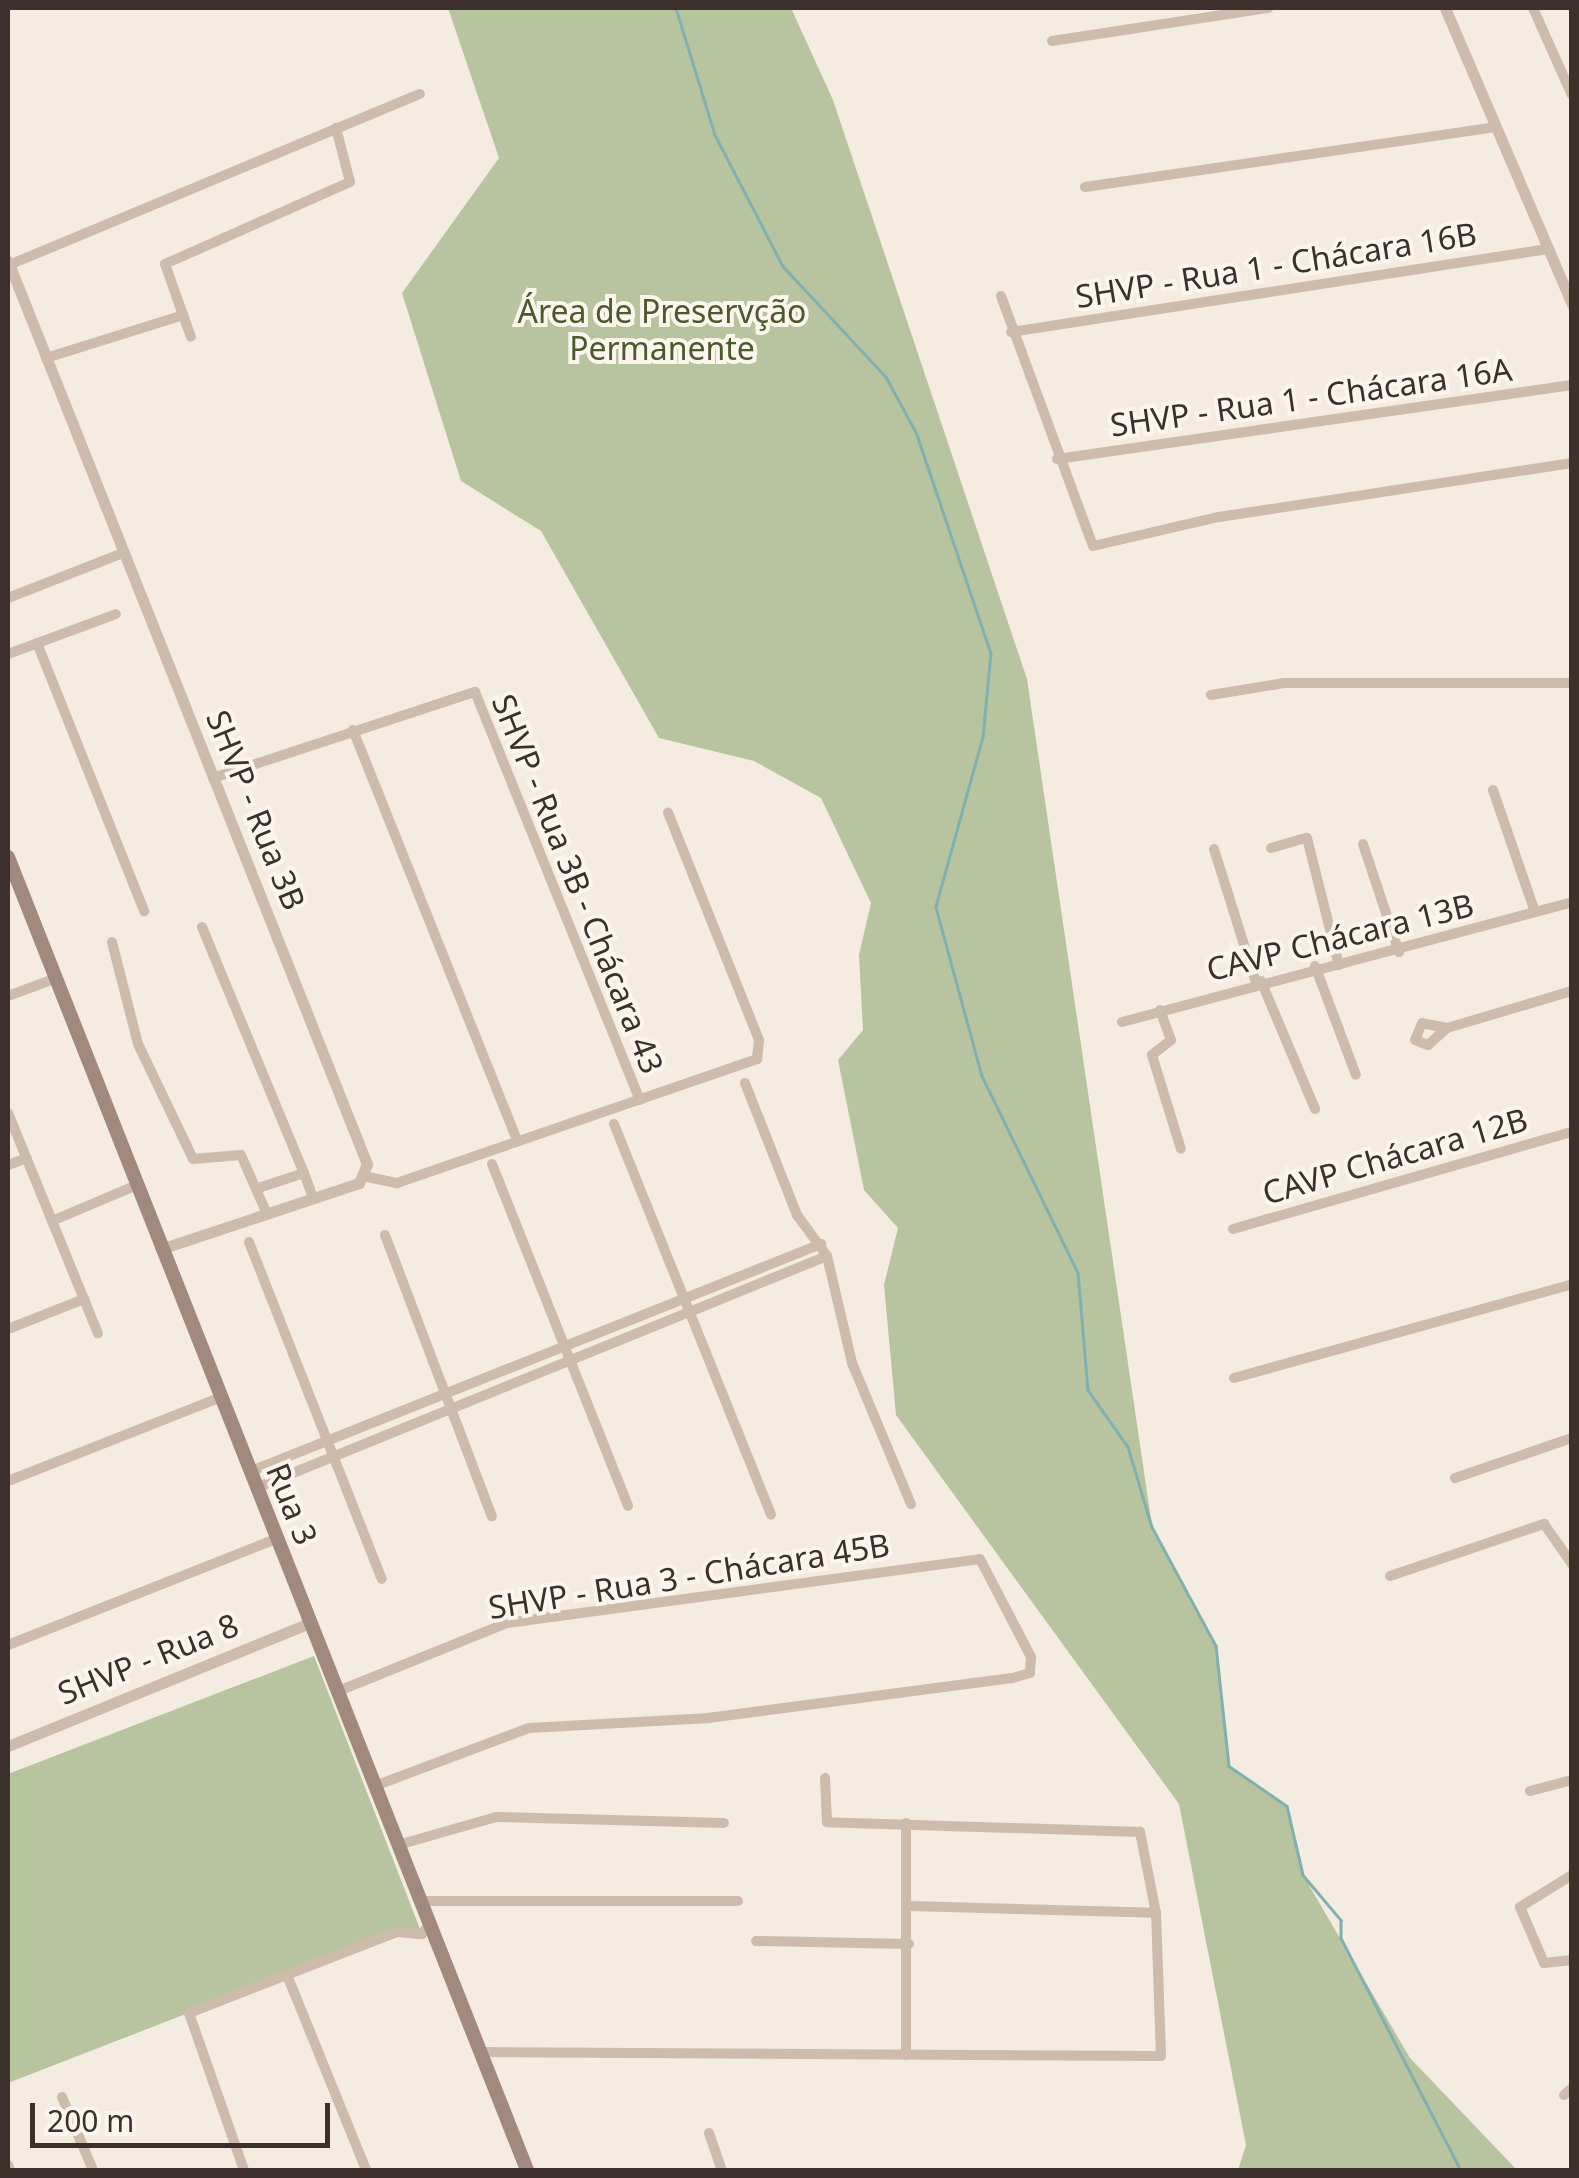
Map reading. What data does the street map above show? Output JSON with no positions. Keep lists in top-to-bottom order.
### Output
{
  "streets": {
    "main road": ["Rua 3"],
    "street": [
      "SHVP - Rua 1 - Chácara 16B",
      "SHVP - Rua 1 - Chácara 16A",
      "SHVP - Rua 3B",
      "SHVP - Rua 3B - Chácara 43",
      "CAVP Chácara 13B",
      "CAVP Chácara 12B",
      "SHVP - Rua 3 - Chácara 45B",
      "SHVP - Rua 8"
    ]
  },
  "crossings": [
    ["SHVP - Rua 3B", "SHVP - Rua 3B - Chácara 43"],
    ["Rua 3", "SHVP - Rua 3 - Chácara 45B"],
    ["Rua 3", "SHVP - Rua 8"]
  ],
  "parks": ["Área de Preservção Permanente"],
  "scale_bar": "200 m"
}
